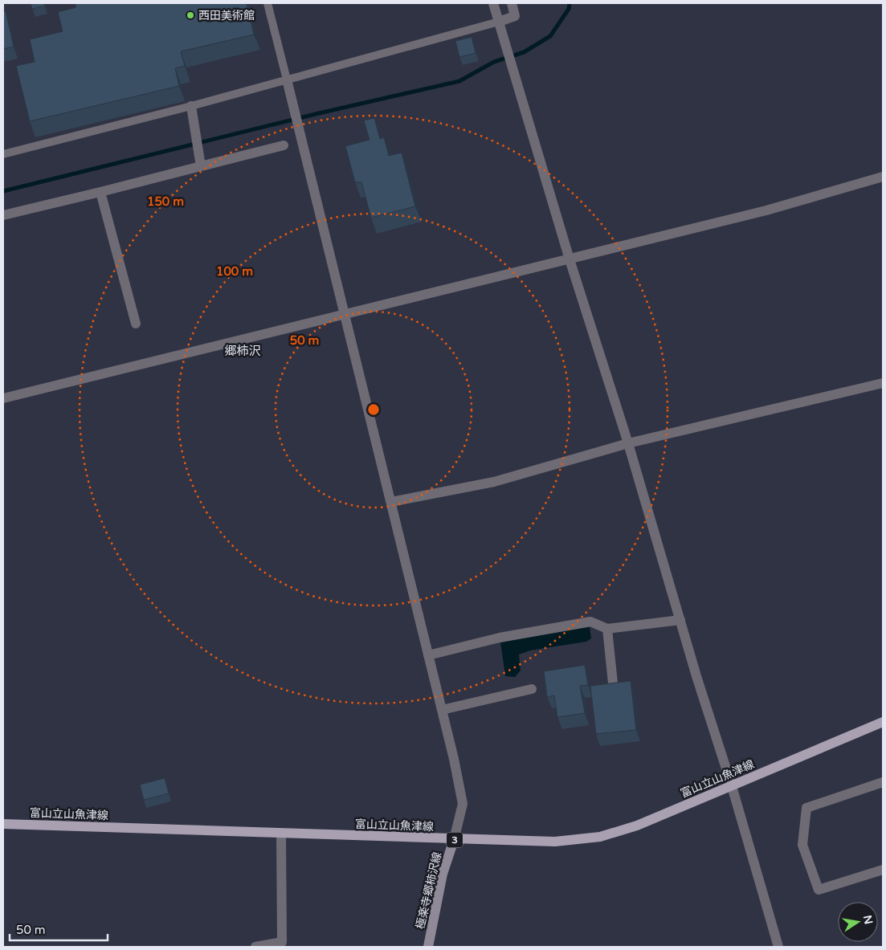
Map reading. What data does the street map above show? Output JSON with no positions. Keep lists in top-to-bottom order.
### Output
{
  "streets": {
    "main road": ["富山立山魚津線", "3", "極楽寺郷柿沢線"]
  },
  "crossings": [
    ["富山立山魚津線", "極楽寺郷柿沢線"]
  ],
  "districts": ["郷柿沢"],
  "places": ["西田美術館"],
  "scale_bar": "50 m",
  "north": "right",
  "rings": ["150 m", "100 m", "50 m"]
}
